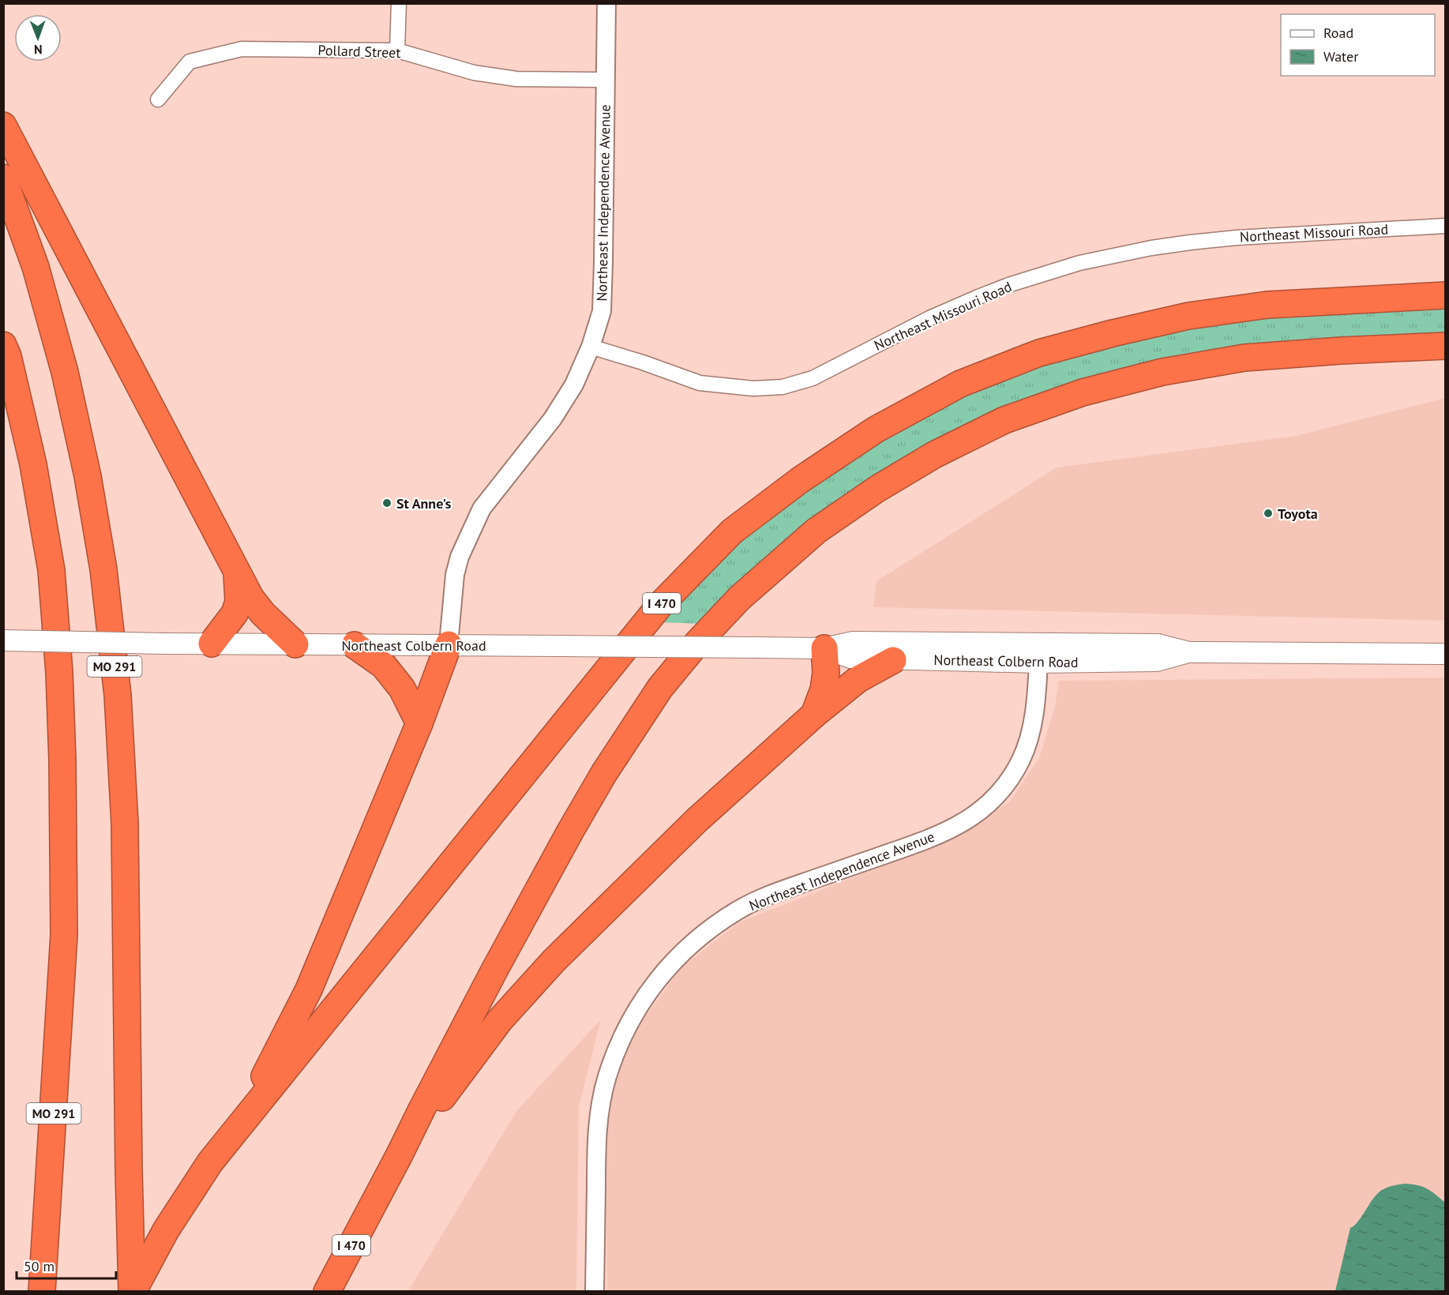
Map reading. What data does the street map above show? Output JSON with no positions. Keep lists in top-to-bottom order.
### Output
{
  "streets": {
    "highway": ["I 470", "MO 291"],
    "main road": ["Northeast Colbern Road"],
    "street": ["Pollard Street", "Northeast Independence Avenue", "Northeast Missouri Road"]
  },
  "crossings": [
    ["Pollard Street", "Northeast Independence Avenue"],
    ["Northeast Independence Avenue", "Northeast Missouri Road"],
    ["Northeast Independence Avenue", "Northeast Colbern Road"],
    ["I 470", "MO 291"]
  ],
  "places": ["St Anne's", "Toyota"],
  "legend": ["Road", "Water"],
  "scale_bar": "50 m",
  "north": "bottom"
}
